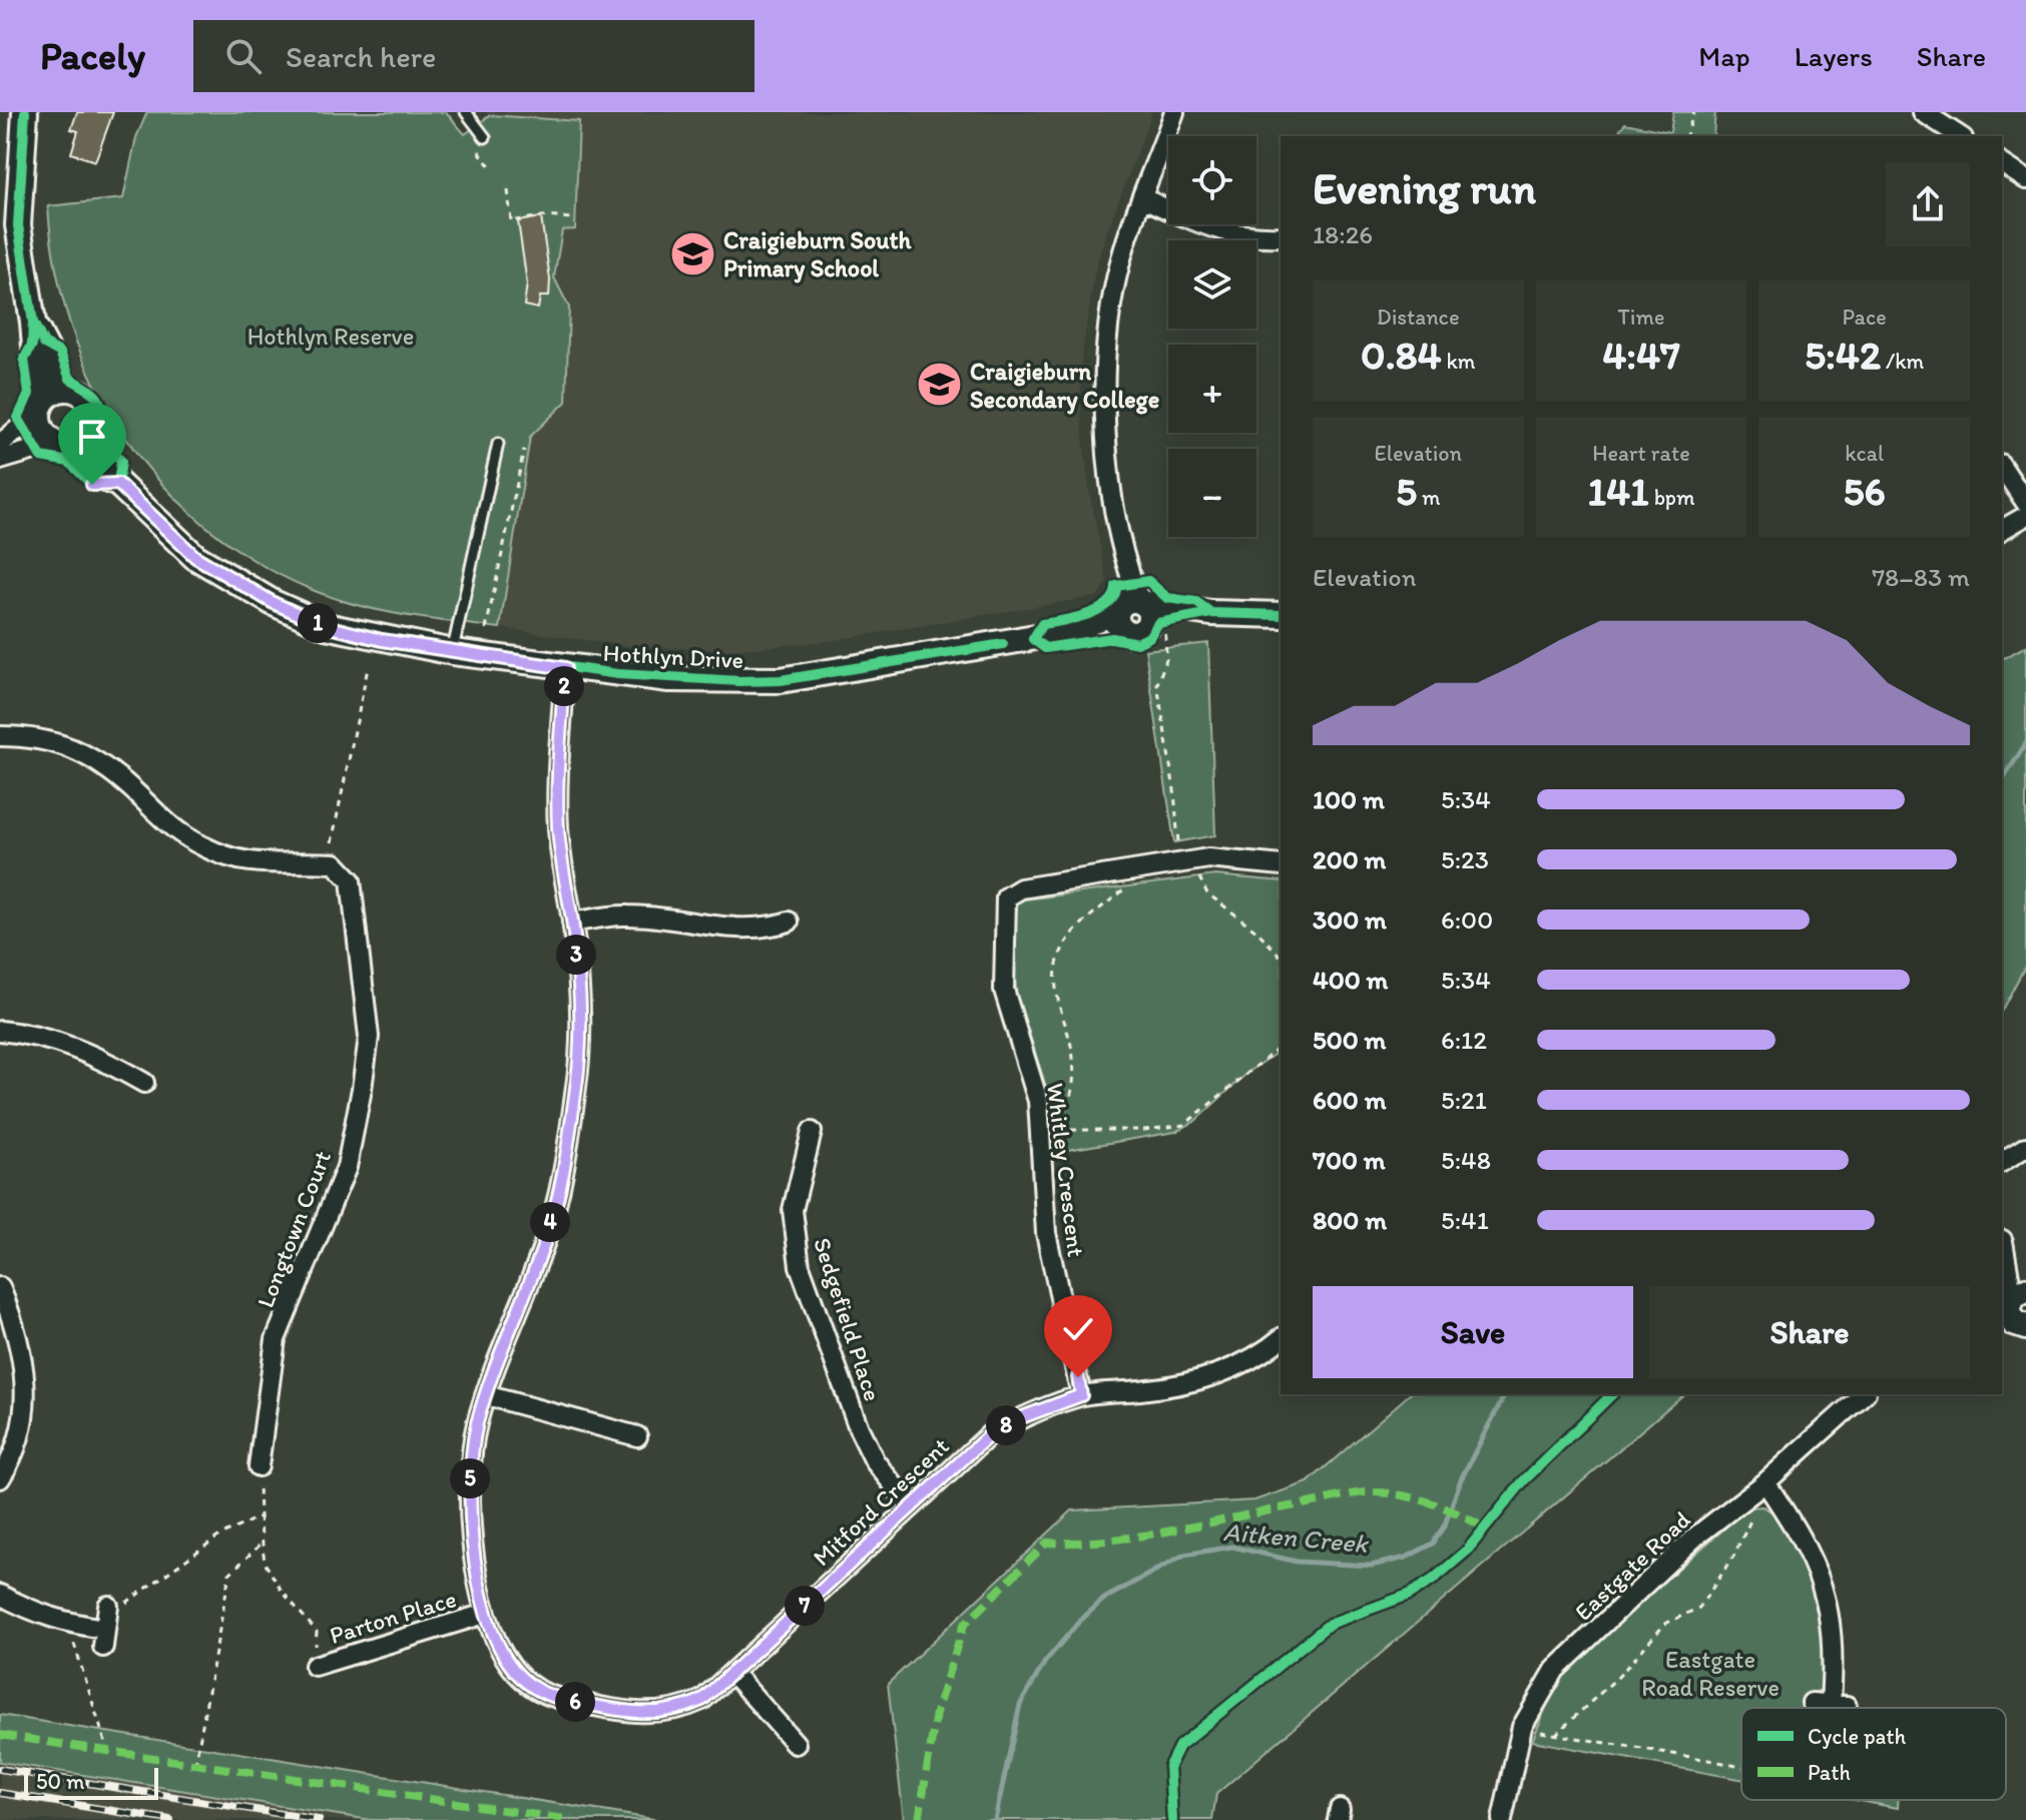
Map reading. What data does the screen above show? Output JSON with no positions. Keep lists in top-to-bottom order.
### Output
{
  "streets": {
    "street": [
      "Hothlyn Drive",
      "Whitley Crescent",
      "Longtown Court",
      "Sedgefield Place",
      "Mitford Crescent",
      "Eastgate Road",
      "Parton Place"
    ]
  },
  "crossings": [
    ["Hothlyn Drive", "Mitford Crescent"],
    ["Whitley Crescent", "Mitford Crescent"],
    ["Sedgefield Place", "Mitford Crescent"],
    ["Mitford Crescent", "Parton Place"]
  ],
  "water": ["Aitken Creek"],
  "parks": ["Hothlyn Reserve", "Eastgate Road Reserve"],
  "places": {
    "school or university": ["Craigieburn South Primary School", "Craigieburn Secondary College"]
  },
  "legend": ["Cycle path", "Path"],
  "scale_bar": "50 m",
  "page": {
    "header": "Pacely",
    "search": "Search here",
    "nav": ["Map", "Layers", "Share"],
    "map_buttons": ["+", "−"],
    "heading": ["Evening run", "18:26"],
    "stats": [
      ["Distance", "0.84 km"],
      ["Time", "4:47"],
      ["Pace", "5:42 /km"],
      ["Elevation", "5 m"],
      ["Heart rate", "141 bpm"],
      ["kcal", "56"]
    ],
    "chart": ["Elevation", "78–83 m"],
    "pins": [
      "1",
      "2",
      "3",
      "4",
      "8",
      "5",
      "7",
      "6"
    ],
    "list": [
      {
        "name": "100 m",
        "note": "5:34"
      },
      {
        "name": "200 m",
        "note": "5:23"
      },
      {
        "name": "300 m",
        "note": "6:00"
      },
      {
        "name": "400 m",
        "note": "5:34"
      },
      {
        "name": "500 m",
        "note": "6:12"
      },
      {
        "name": "600 m",
        "note": "5:21"
      },
      {
        "name": "700 m",
        "note": "5:48"
      },
      {
        "name": "800 m",
        "note": "5:41"
      }
    ],
    "buttons": ["Save", "Share"],
    "scale": "50 m"
  }
}
